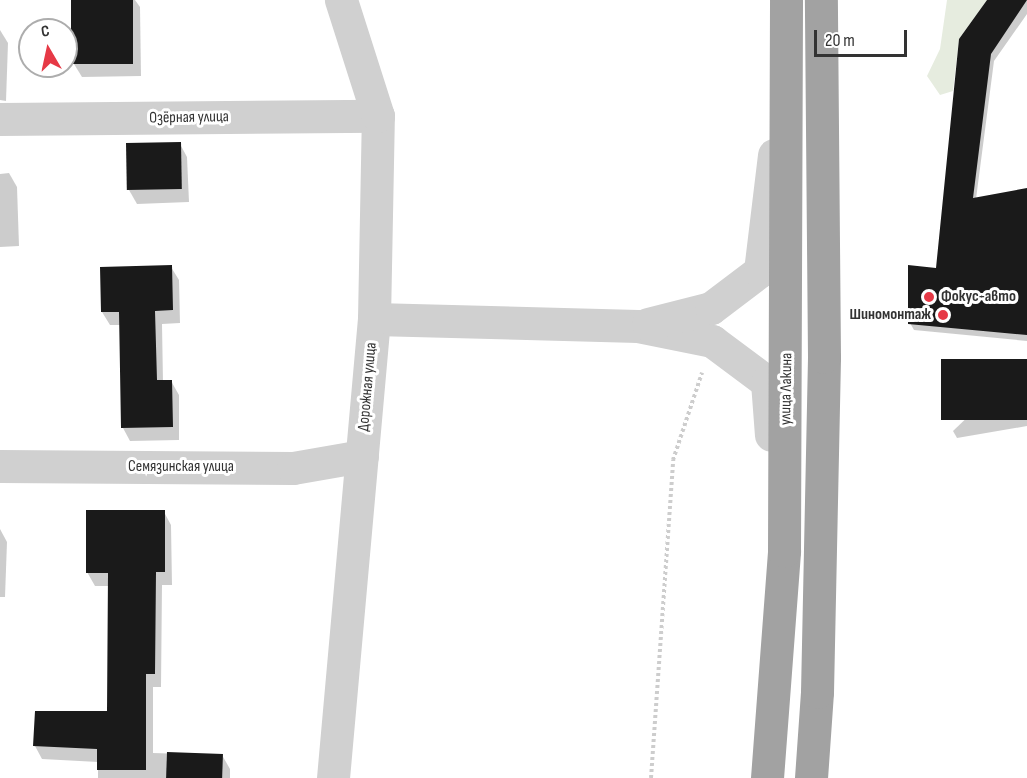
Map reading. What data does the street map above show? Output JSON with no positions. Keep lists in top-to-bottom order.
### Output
{
  "streets": {
    "highway": ["улица Лакина"],
    "street": ["Озёрная улица", "Дорожная улица", "Семязинская улица"]
  },
  "crossings": [
    ["Озёрная улица", "Дорожная улица"],
    ["Дорожная улица", "Семязинская улица"]
  ],
  "places": ["Фокус-авто", "Шиномонтаж"],
  "scale_bar": "20 m",
  "north": "top"
}
